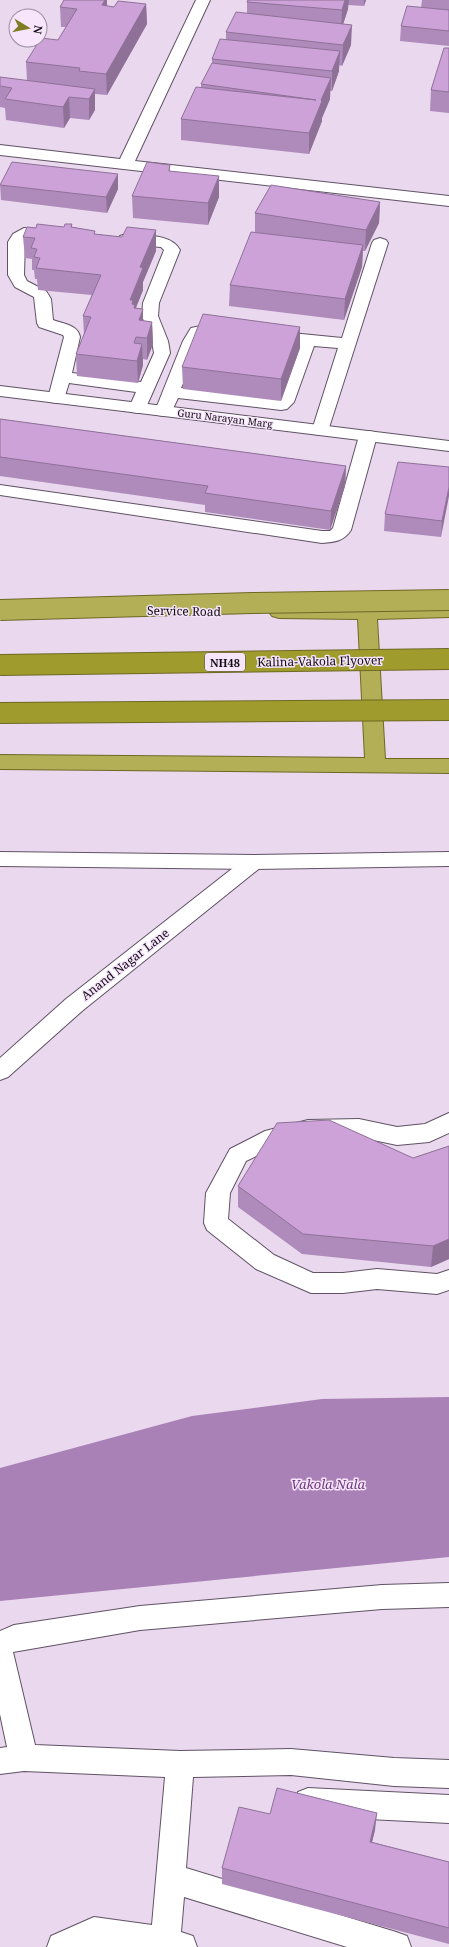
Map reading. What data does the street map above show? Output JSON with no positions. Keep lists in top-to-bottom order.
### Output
{
  "streets": {
    "highway": ["Service Road", "Kalina-Vakola Flyover", "NH48"],
    "street": ["Guru Narayan Marg", "Anand Nagar Lane"]
  },
  "water": ["Vakola Nala"],
  "north": "right"
}
